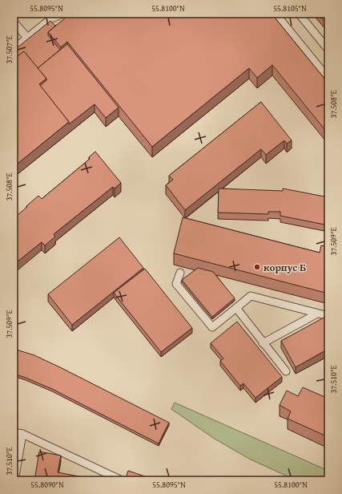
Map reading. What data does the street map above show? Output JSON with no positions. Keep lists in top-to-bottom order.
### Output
{
  "places": ["корпус Б"],
  "coordinates": [
    "55.8095°N",
    "55.8100°N",
    "55.8105°N",
    "37.507°E",
    "37.508°E",
    "37.509°E",
    "37.510°E",
    "55.8090°N"
  ]
}
